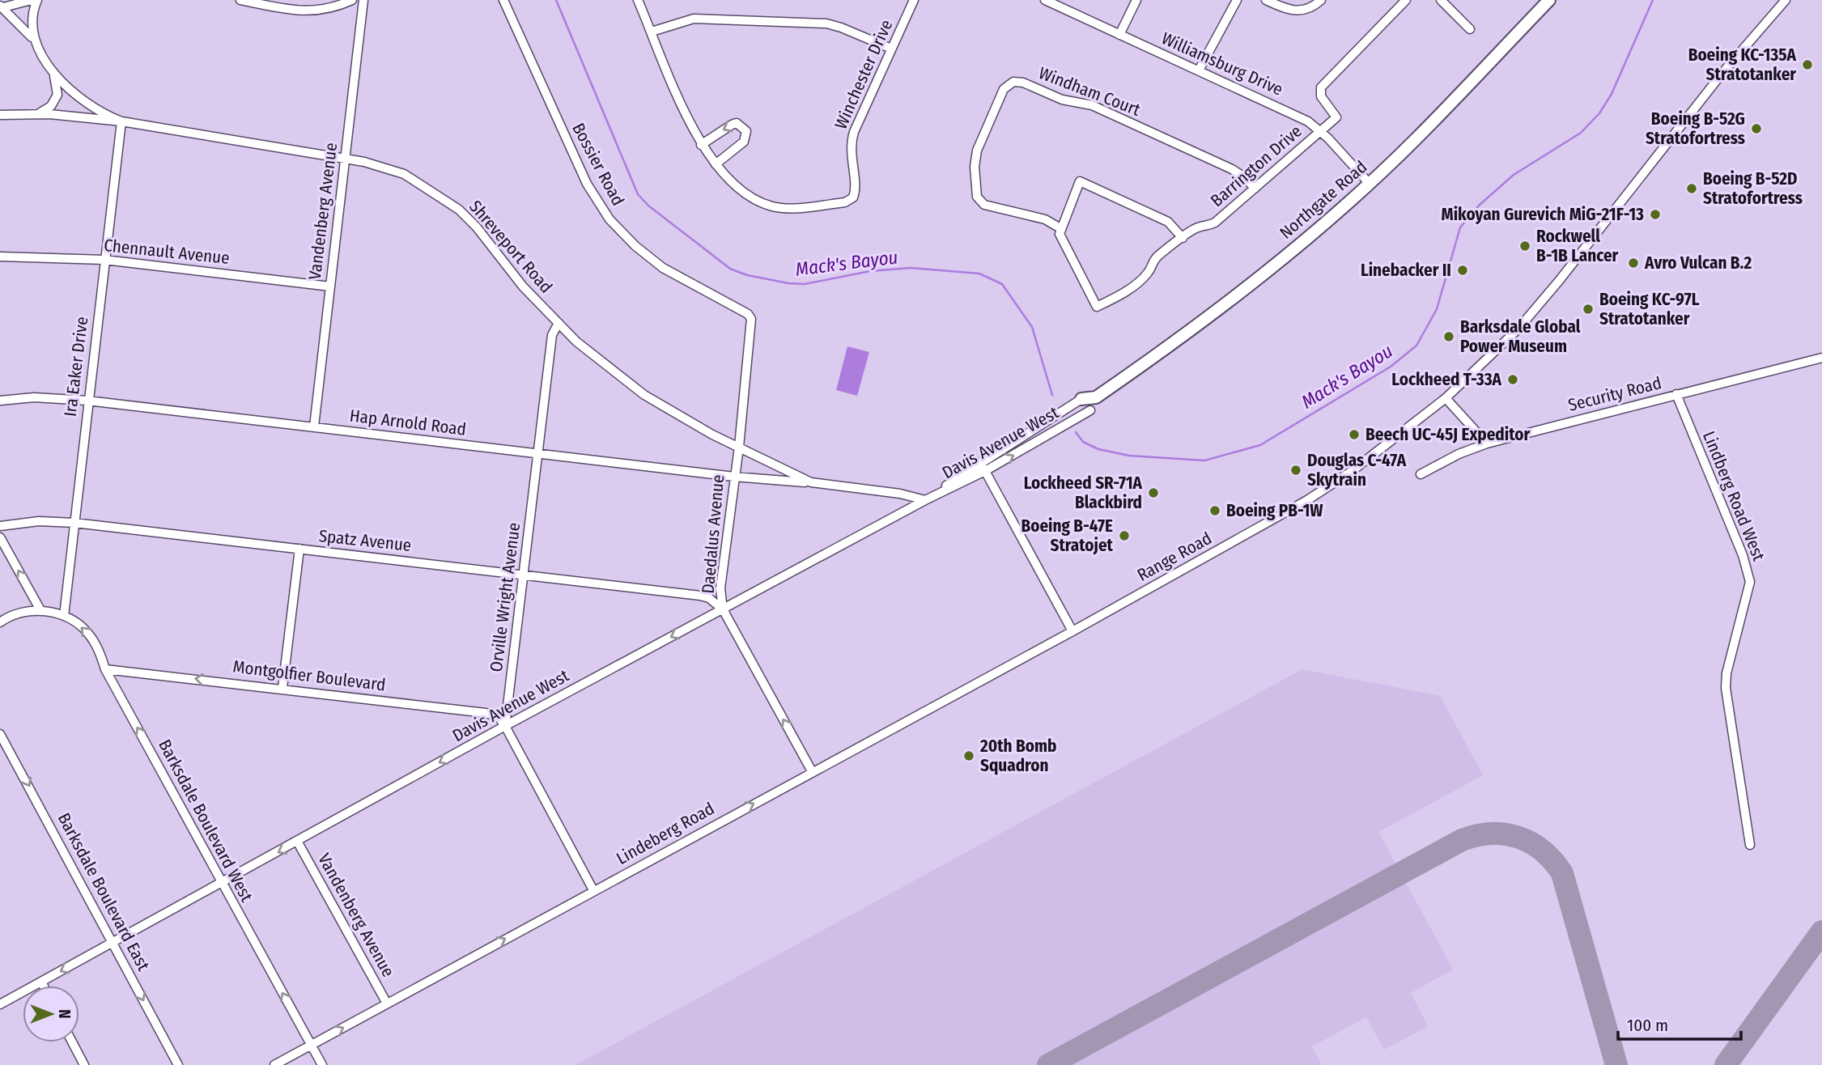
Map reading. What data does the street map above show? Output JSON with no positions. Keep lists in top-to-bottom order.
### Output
{
  "streets": {
    "main road": ["Northgate Road"],
    "street": [
      "Williamsburg Drive",
      "Winchester Drive",
      "Windham Court",
      "Bossier Road",
      "Barrington Drive",
      "Vandenberg Avenue",
      "Shreveport Road",
      "Chennault Avenue",
      "Ira Eaker Drive",
      "Security Road",
      "Hap Arnold Road",
      "Davis Avenue West",
      "Lindberg Road West",
      "Daedalus Avenue",
      "Spatz Avenue",
      "Range Road",
      "Orville Wright Avenue",
      "Montgolfier Boulevard",
      "Barksdale Boulevard West",
      "Lindeberg Road",
      "Barksdale Boulevard East"
    ]
  },
  "crossings": [
    ["Williamsburg Drive", "Barrington Drive"],
    ["Williamsburg Drive", "Northgate Road"],
    ["Windham Court", "Barrington Drive"],
    ["Bossier Road", "Daedalus Avenue"],
    ["Northgate Road", "Davis Avenue West"],
    ["Vandenberg Avenue", "Shreveport Road"],
    ["Vandenberg Avenue", "Chennault Avenue"],
    ["Vandenberg Avenue", "Hap Arnold Road"],
    ["Vandenberg Avenue", "Davis Avenue West"],
    ["Vandenberg Avenue", "Lindeberg Road"],
    ["Shreveport Road", "Ira Eaker Drive"],
    ["Shreveport Road", "Hap Arnold Road"],
    ["Shreveport Road", "Davis Avenue West"],
    ["Shreveport Road", "Daedalus Avenue"],
    ["Shreveport Road", "Orville Wright Avenue"],
    ["Chennault Avenue", "Ira Eaker Drive"],
    ["Ira Eaker Drive", "Hap Arnold Road"],
    ["Ira Eaker Drive", "Spatz Avenue"],
    ["Ira Eaker Drive", "Barksdale Boulevard West"],
    ["Security Road", "Lindberg Road West"],
    ["Hap Arnold Road", "Daedalus Avenue"],
    ["Hap Arnold Road", "Orville Wright Avenue"],
    ["Davis Avenue West", "Daedalus Avenue"],
    ["Davis Avenue West", "Spatz Avenue"],
    ["Davis Avenue West", "Orville Wright Avenue"],
    ["Davis Avenue West", "Montgolfier Boulevard"],
    ["Davis Avenue West", "Barksdale Boulevard West"],
    ["Davis Avenue West", "Barksdale Boulevard East"],
    ["Daedalus Avenue", "Spatz Avenue"],
    ["Daedalus Avenue", "Lindeberg Road"],
    ["Spatz Avenue", "Orville Wright Avenue"],
    ["Range Road", "Lindeberg Road"],
    ["Orville Wright Avenue", "Montgolfier Boulevard"],
    ["Montgolfier Boulevard", "Barksdale Boulevard West"],
    ["Barksdale Boulevard West", "Lindeberg Road"]
  ],
  "one_way": [
    "Daedalus Avenue",
    "Montgolfier Boulevard",
    "Barksdale Boulevard West",
    "Lindeberg Road",
    "Barksdale Boulevard East"
  ],
  "water": ["Mack's Bayou"],
  "places": [
    "Boeing KC-135A Stratotanker",
    "Boeing B-52G Stratofortress",
    "Boeing B-52D Stratofortress",
    "Mikoyan Gurevich MiG-21F-13",
    "Rockwell B-1B Lancer",
    "Avro Vulcan B.2",
    "Linebacker II",
    "Boeing KC-97L Stratotanker",
    "Barksdale Global Power Museum",
    "Lockheed T-33A",
    "Beech UC-45J Expeditor",
    "Douglas C-47A Skytrain",
    "Lockheed SR-71A Blackbird",
    "Boeing PB-1W",
    "Boeing B-47E Stratojet",
    "20th Bomb Squadron"
  ],
  "scale_bar": "100 m",
  "north": "right"
}
